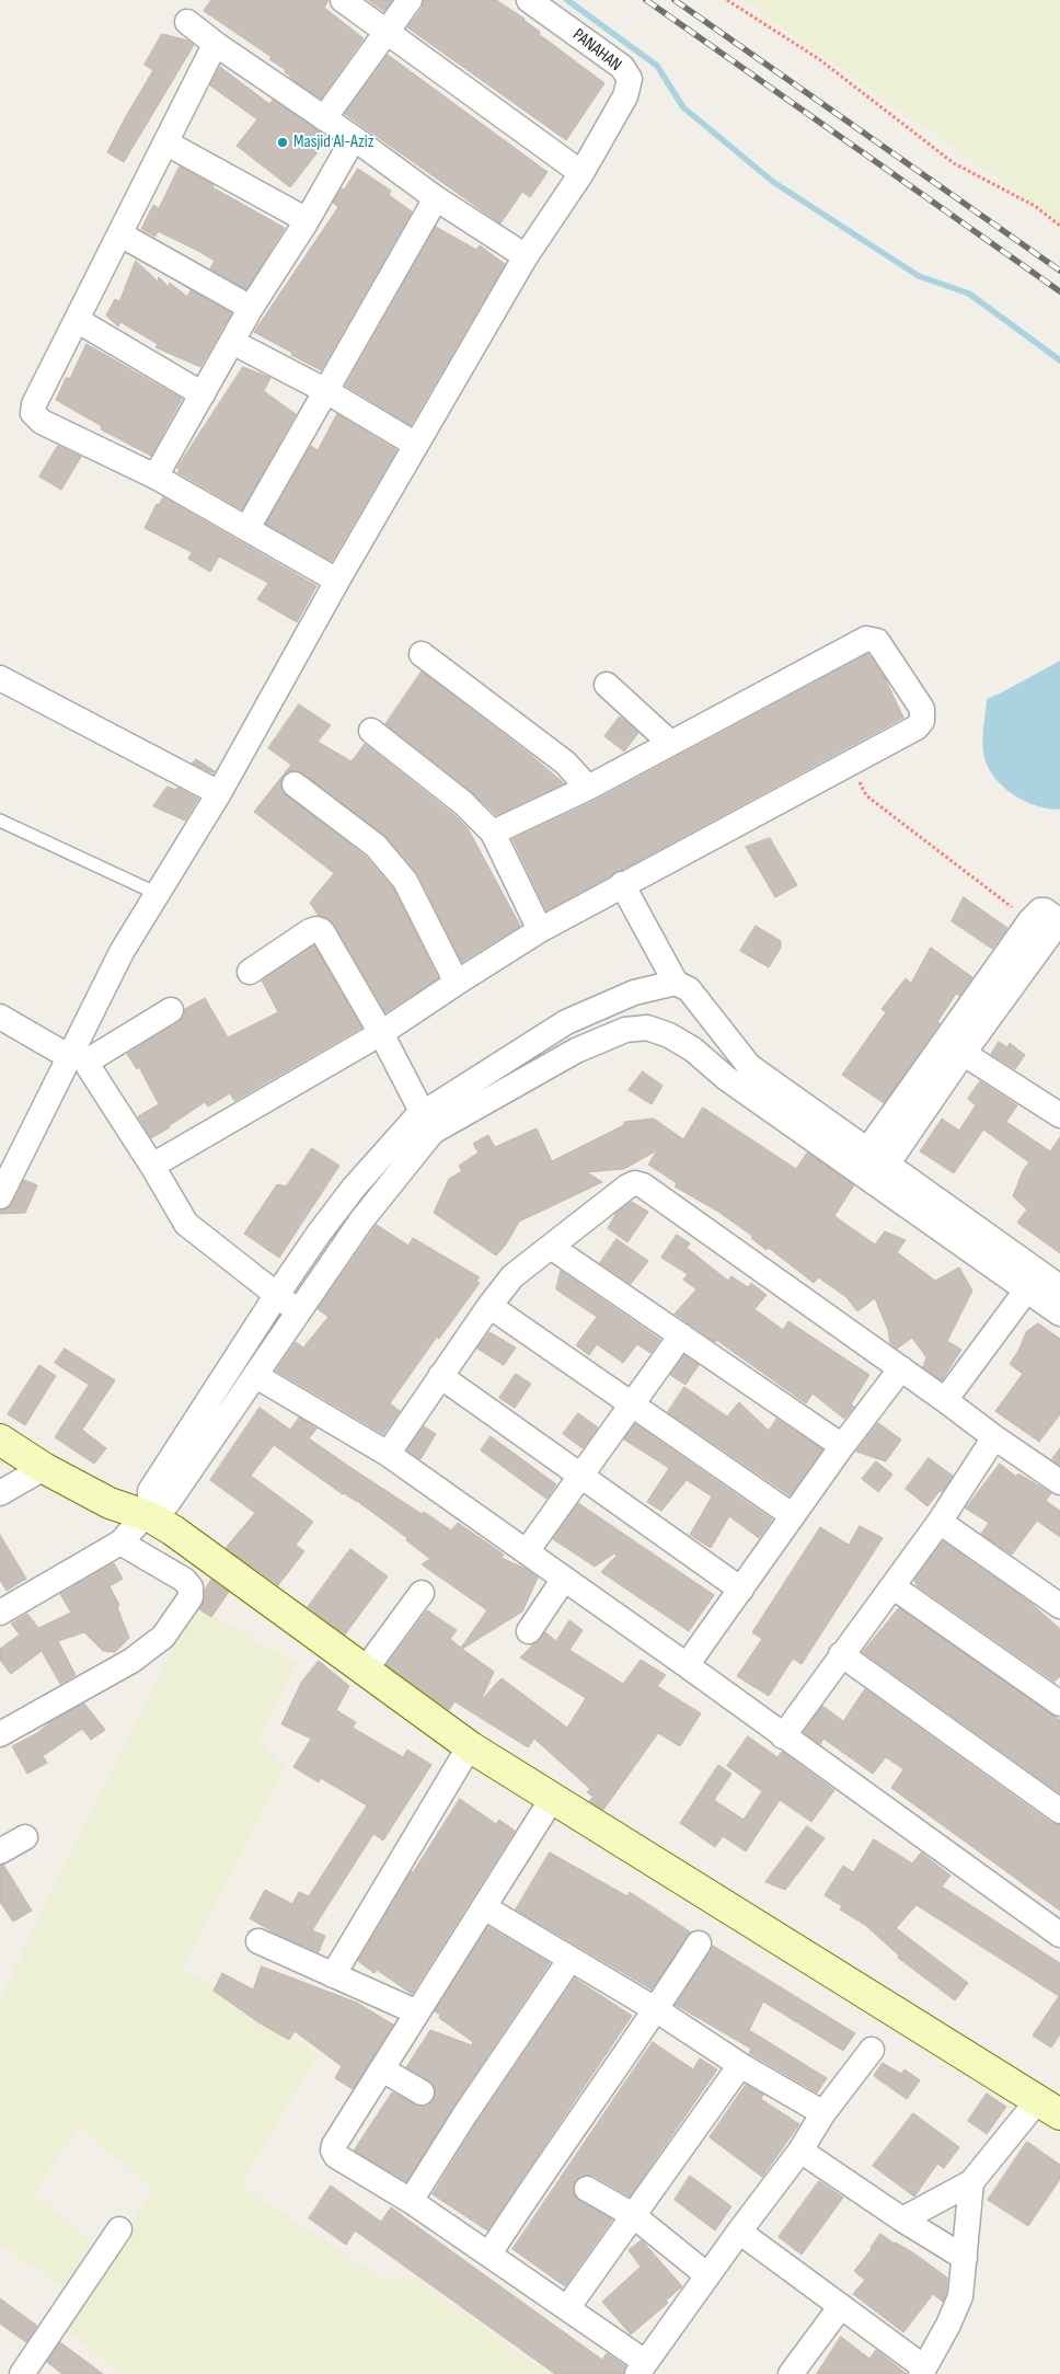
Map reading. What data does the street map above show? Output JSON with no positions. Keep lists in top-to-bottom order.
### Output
{
  "streets": {
    "street": ["PANAHAN"]
  },
  "places": ["Masjid Al-Aziz"]
}
